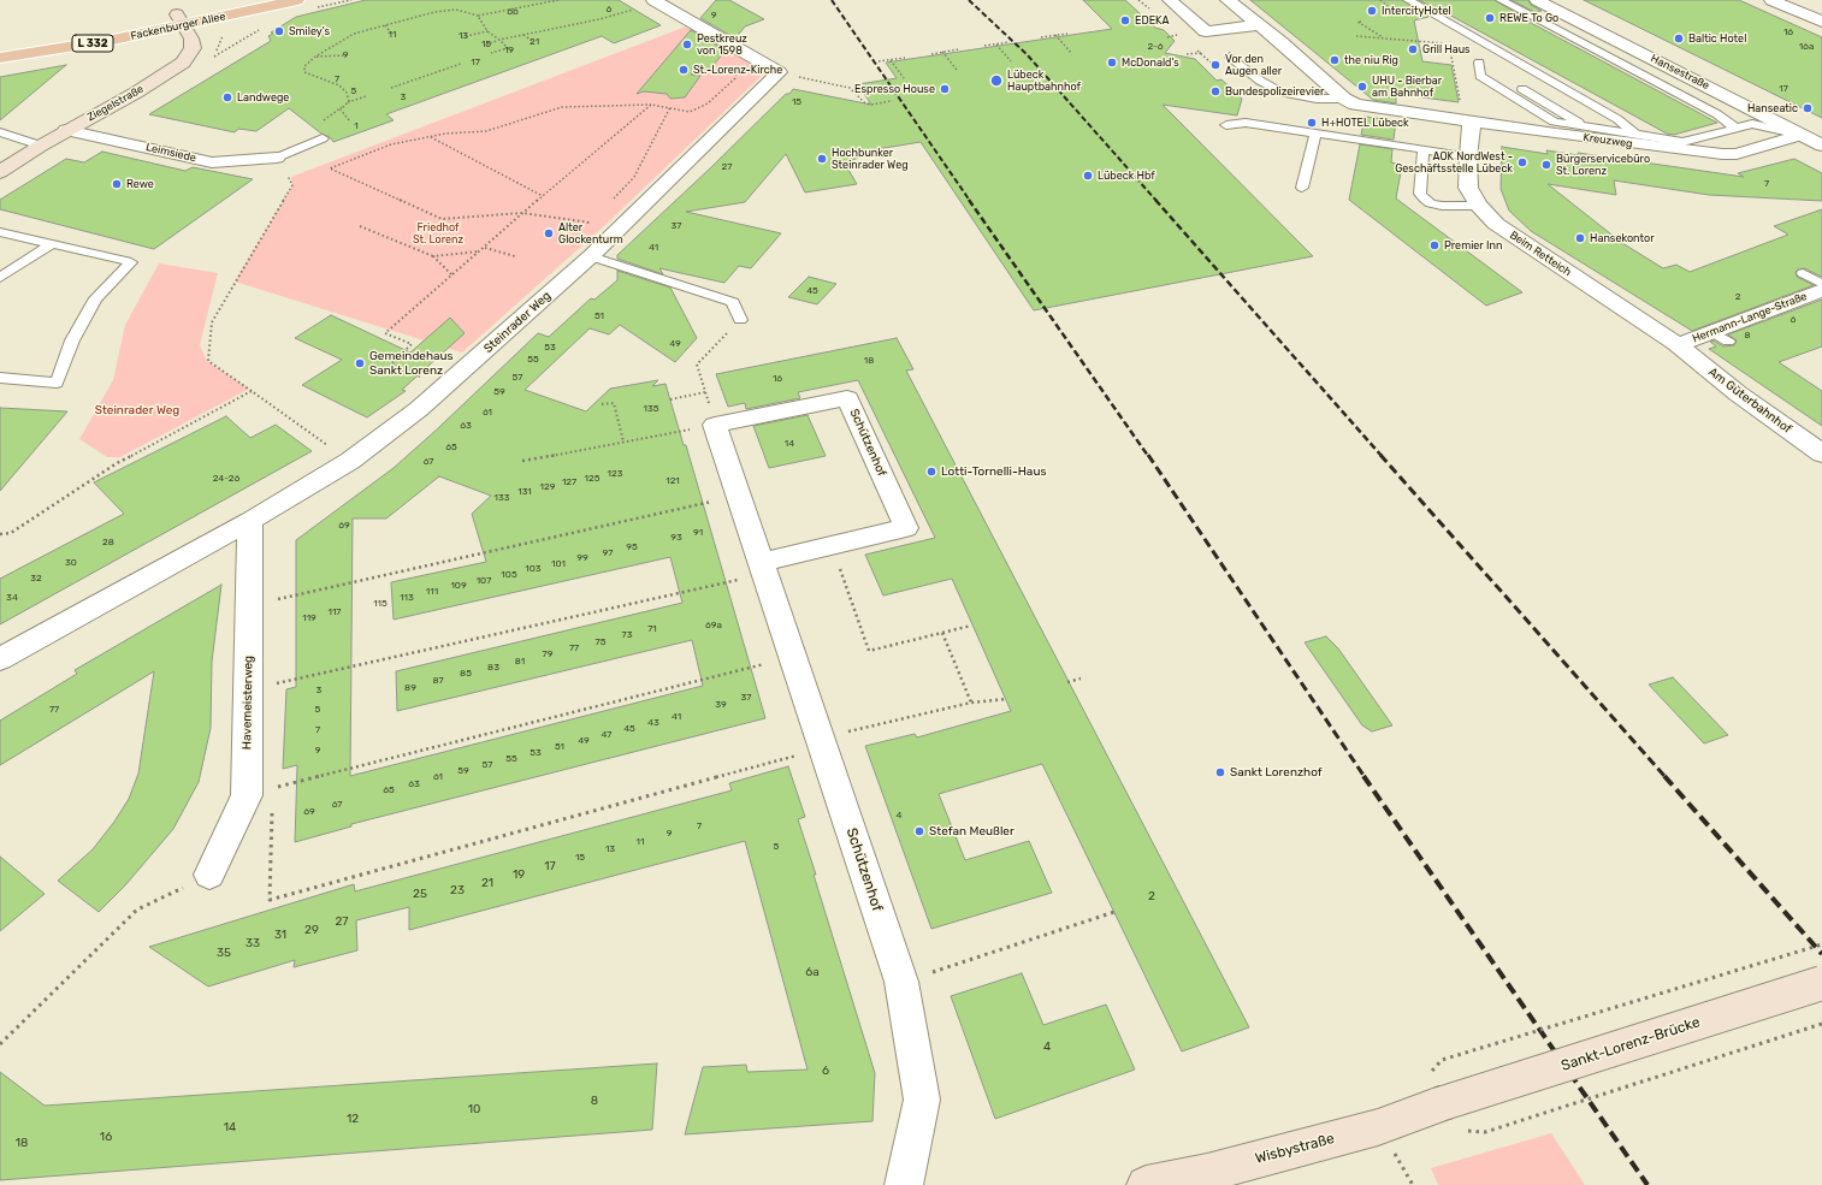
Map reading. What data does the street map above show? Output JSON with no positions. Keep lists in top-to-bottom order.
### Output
{
  "streets": {
    "main road": [
      "Fackenburger Allee",
      "L 332",
      "Ziegelstraße",
      "Sankt-Lorenz-Brücke",
      "Wisbystraße"
    ],
    "street": [
      "Hansestraße",
      "Kreuzweg",
      "Leimsiede",
      "Beim Retteich",
      "Hermann-Lange-Straße",
      "Steinrader Weg",
      "Am Güterbahnhof",
      "Schützenhof",
      "Havemeisterweg"
    ]
  },
  "crossings": [
    ["Fackenburger Allee", "Ziegelstraße"],
    ["Hansestraße", "Kreuzweg"],
    ["Ziegelstraße", "Leimsiede"],
    ["Kreuzweg", "Beim Retteich"],
    ["Beim Retteich", "Hermann-Lange-Straße"],
    ["Beim Retteich", "Am Güterbahnhof"],
    ["Hermann-Lange-Straße", "Am Güterbahnhof"],
    ["Steinrader Weg", "Havemeisterweg"],
    ["Sankt-Lorenz-Brücke", "Wisbystraße"]
  ],
  "parks": ["Friedhof St. Lorenz", "Steinrader Weg"],
  "places": [
    "IntercityHotel",
    "REWE To Go",
    "EDEKA",
    "Smiley's",
    "Baltic Hotel",
    "Pestkreuz von 1598",
    "Grill Haus",
    "the niu Rig",
    "McDonald's",
    "Vor den Augen aller",
    "St.-Lorenz-Kirche",
    "Lübeck Hauptbahnhof",
    "UHU - Bierbar am Bahnhof",
    "Espresso House",
    "Bundespolizeirevier",
    "Landwege",
    "Hanseatic",
    "H+HOTEL Lübeck",
    "Hochbunker Steinrader Weg",
    "AOK NordWest - Geschäftsstelle Lübeck",
    "Bürgerservicebüro St. Lorenz",
    "Lübeck Hbf",
    "Rewe",
    "Alter Glockenturm",
    "Hansekontor",
    "Premier Inn",
    "Gemeindehaus Sankt Lorenz",
    "Lotti-Tornelli-Haus",
    "Sankt Lorenzhof",
    "Stefan Meußler"
  ],
  "house_numbers": [
    "6",
    "6b",
    "9",
    "16",
    "11",
    "13",
    "21",
    "15",
    "2-6",
    "16a",
    "19",
    "9",
    "17",
    "7",
    "17",
    "5",
    "3",
    "15",
    "1",
    "27",
    "7",
    "37",
    "41",
    "45",
    "2",
    "51",
    "6",
    "8",
    "49",
    "53",
    "55",
    "18",
    "57",
    "16",
    "59",
    "135",
    "61",
    "63",
    "14",
    "65",
    "67",
    "123",
    "24-26",
    "125",
    "121",
    "127",
    "129",
    "131",
    "133",
    "69",
    "91",
    "93",
    "28",
    "95",
    "97",
    "99",
    "30",
    "101",
    "103",
    "105",
    "32",
    "107",
    "109",
    "111",
    "34",
    "113",
    "115",
    "117",
    "119",
    "69a",
    "71",
    "73",
    "75",
    "77",
    "79",
    "81",
    "83",
    "85",
    "87",
    "89",
    "3",
    "37",
    "39",
    "77",
    "5",
    "41",
    "43",
    "45",
    "7",
    "47",
    "49",
    "51",
    "9",
    "53",
    "55",
    "57",
    "59",
    "61",
    "63",
    "65",
    "67",
    "69",
    "4",
    "7",
    "9",
    "11",
    "5",
    "13",
    "15",
    "17",
    "19",
    "21",
    "23",
    "25",
    "2",
    "27",
    "29",
    "31",
    "33",
    "35",
    "6a",
    "4",
    "6",
    "8",
    "10",
    "12",
    "14",
    "16",
    "18"
  ]
}
